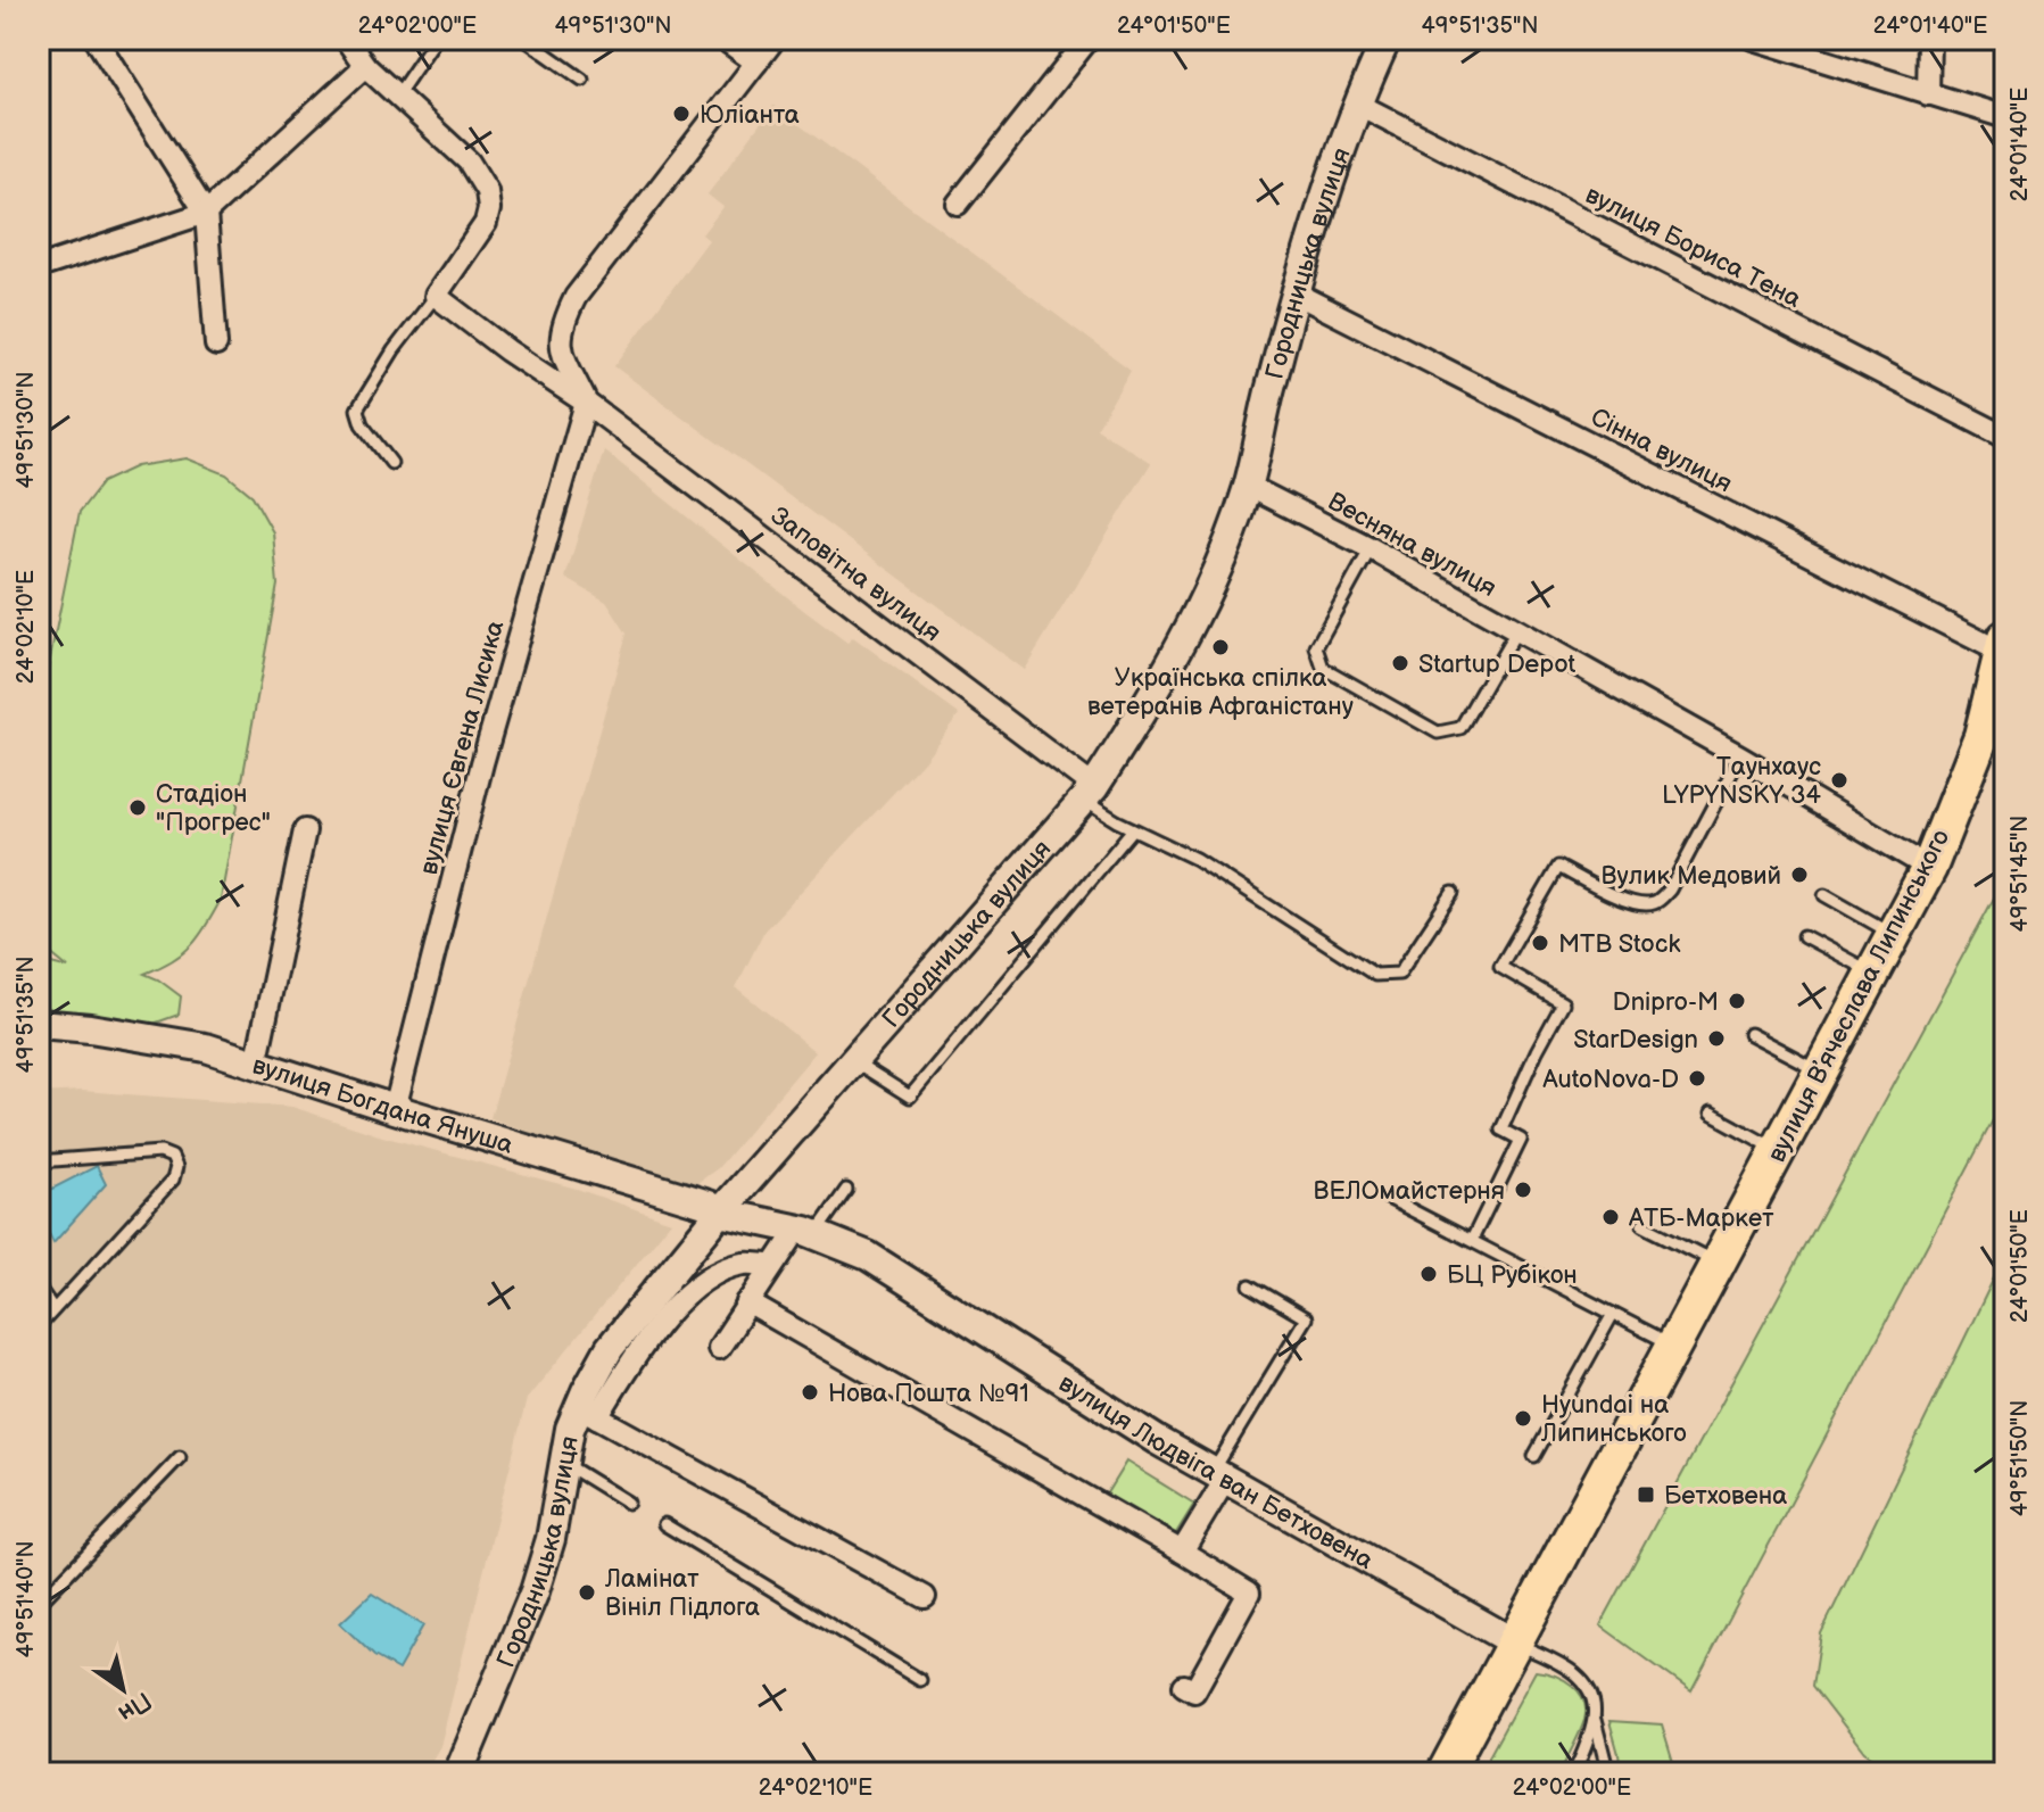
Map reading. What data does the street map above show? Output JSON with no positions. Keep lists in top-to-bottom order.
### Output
{
  "streets": {
    "main road": ["вулиця Вʼячеслава Липинського"],
    "street": [
      "вулиця Бориса Тена",
      "Городницька вулиця",
      "Сінна вулиця",
      "Весняна вулиця",
      "Заповітна вулиця",
      "вулиця Євгена Лисика",
      "вулиця Богдана Януша",
      "вулиця Людвіга ван Бетховена"
    ]
  },
  "crossings": [
    ["вулиця Бориса Тена", "Городницька вулиця"],
    ["Городницька вулиця", "Сінна вулиця"],
    ["Городницька вулиця", "Весняна вулиця"],
    ["Городницька вулиця", "Заповітна вулиця"],
    ["Городницька вулиця", "вулиця Богдана Януша"],
    ["Городницька вулиця", "вулиця Людвіга ван Бетховена"],
    ["Сінна вулиця", "вулиця Вʼячеслава Липинського"],
    ["Весняна вулиця", "вулиця Вʼячеслава Липинського"],
    ["Заповітна вулиця", "вулиця Євгена Лисика"],
    ["вулиця Євгена Лисика", "вулиця Богдана Януша"],
    ["вулиця Вʼячеслава Липинського", "вулиця Людвіга ван Бетховена"],
    ["вулиця Богдана Януша", "вулиця Людвіга ван Бетховена"]
  ],
  "places": {
    "other": [
      "Юліанта",
      "Українська спілка ветеранів Афганістану",
      "Startup Depot",
      "Таунхаус LYPYNSKY 34",
      "Стадіон \"Прогрес\"",
      "Вулик Медовий",
      "MTB Stock",
      "Dnipro-M",
      "StarDesign",
      "AutoNova-D",
      "ВЕЛОмайстерня",
      "АТБ-Маркет",
      "БЦ Рубікон",
      "Нова Пошта №91",
      "Hyundai на Липинського",
      "Ламінат Вініл Підлога"
    ],
    "transit": ["Бетховена"]
  },
  "north": "bottom right",
  "coordinates": [
    "24°02'00\"E",
    "49°51'30\"N",
    "24°01'50\"E",
    "49°51'35\"N",
    "24°01'40\"E",
    "24°02'10\"E",
    "49°51'45\"N",
    "49°51'50\"N",
    "49°51'40\"N"
  ]
}
